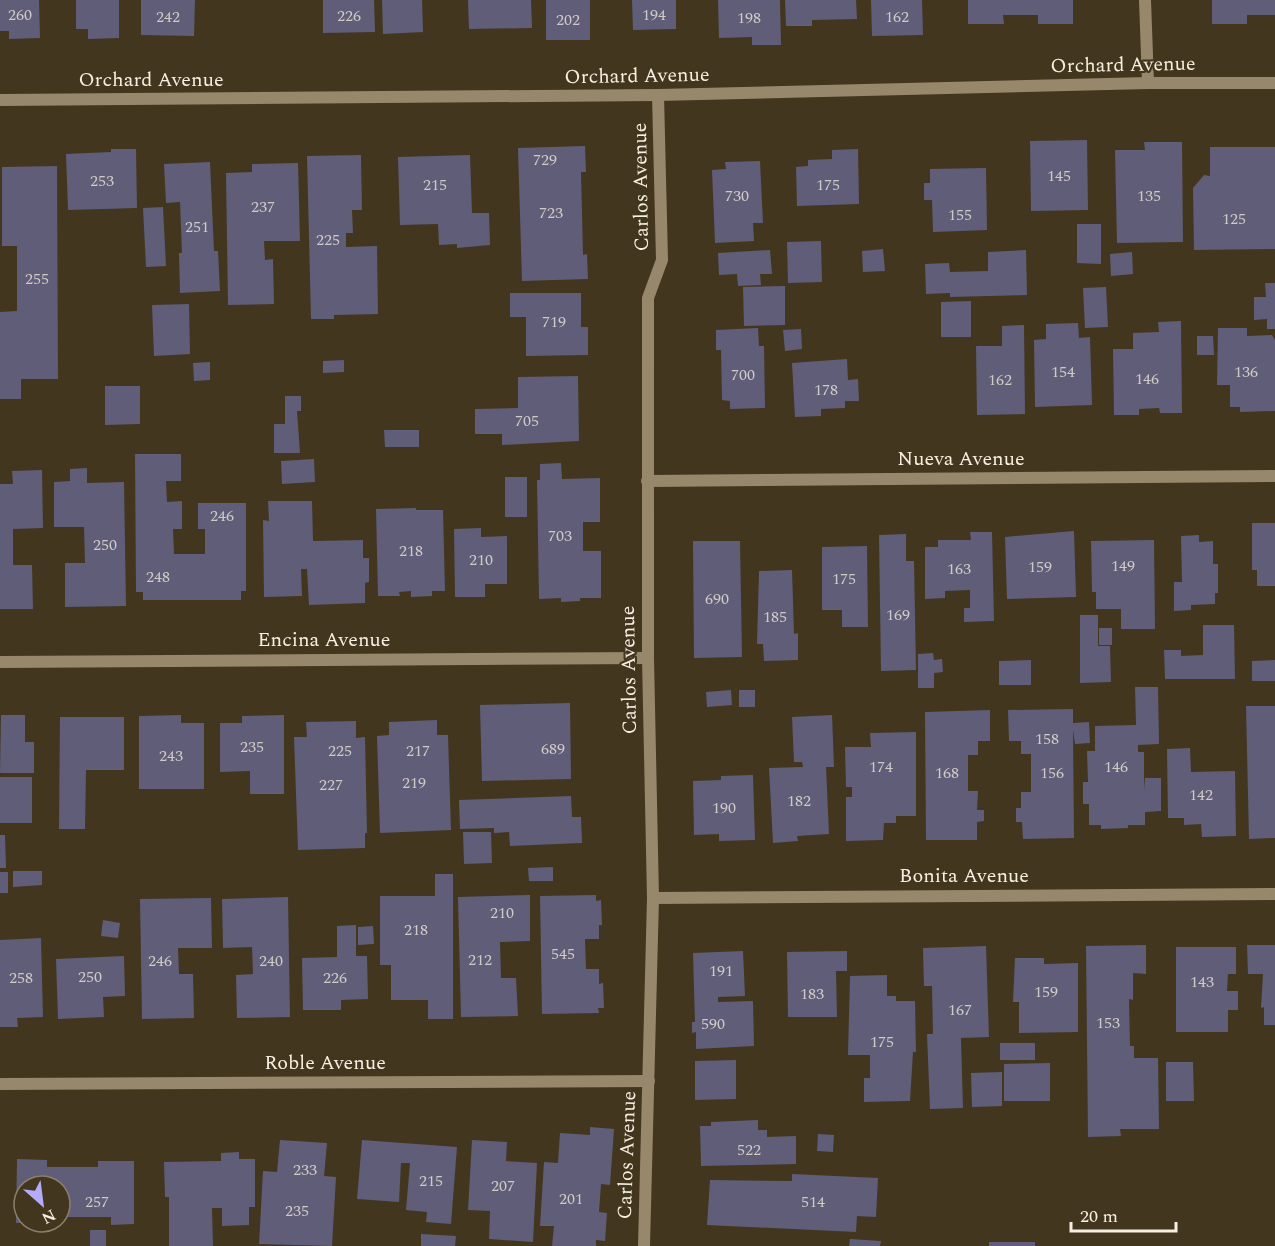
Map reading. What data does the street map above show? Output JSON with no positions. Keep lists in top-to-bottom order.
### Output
{
  "streets": {
    "street": [
      "Orchard Avenue",
      "Carlos Avenue",
      "Nueva Avenue",
      "Encina Avenue",
      "Bonita Avenue",
      "Roble Avenue"
    ]
  },
  "crossings": [
    ["Orchard Avenue", "Carlos Avenue"],
    ["Carlos Avenue", "Nueva Avenue"],
    ["Carlos Avenue", "Encina Avenue"],
    ["Carlos Avenue", "Bonita Avenue"],
    ["Carlos Avenue", "Roble Avenue"]
  ],
  "house_numbers": [
    "260",
    "194",
    "226",
    "242",
    "162",
    "198",
    "202",
    "729",
    "145",
    "253",
    "215",
    "175",
    "730",
    "135",
    "237",
    "723",
    "155",
    "125",
    "251",
    "225",
    "255",
    "719",
    "154",
    "136",
    "700",
    "146",
    "162",
    "178",
    "705",
    "246",
    "703",
    "250",
    "218",
    "210",
    "149",
    "159",
    "163",
    "248",
    "175",
    "690",
    "169",
    "185",
    "158",
    "235",
    "689",
    "225",
    "217",
    "243",
    "174",
    "146",
    "168",
    "156",
    "219",
    "227",
    "142",
    "182",
    "190",
    "210",
    "218",
    "545",
    "212",
    "246",
    "240",
    "191",
    "250",
    "258",
    "226",
    "143",
    "159",
    "183",
    "167",
    "153",
    "590",
    "175",
    "522",
    "233",
    "215",
    "207",
    "201",
    "257",
    "514",
    "235"
  ],
  "scale_bar": "20 m",
  "north": "bottom right"
}
